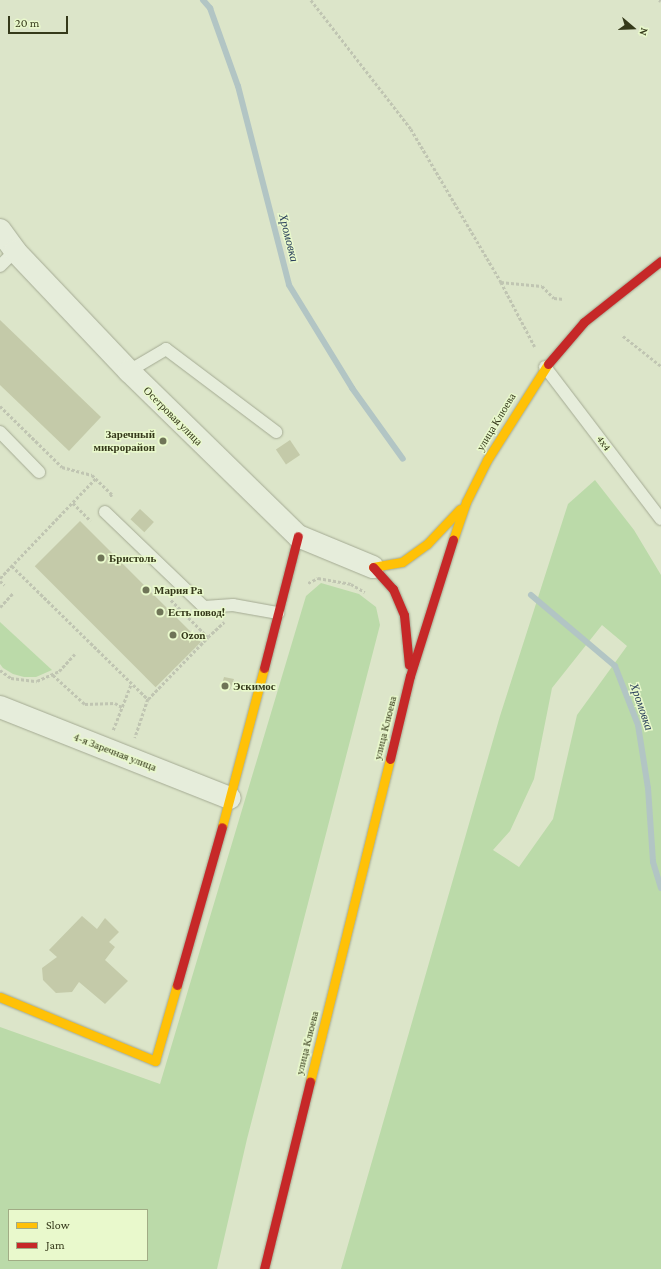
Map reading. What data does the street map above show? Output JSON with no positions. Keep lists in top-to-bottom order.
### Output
{
  "streets": {
    "main road": ["улица Клюева"],
    "street": ["Осетровая улица", "4-я Заречная улица"],
    "lane": ["4x4"]
  },
  "crossings": [
    ["улица Клюева", "4x4"]
  ],
  "water": ["Хромовка"],
  "places": [
    "Заречный микрорайон",
    "Бристоль",
    "Мария Ра",
    "Есть повод!",
    "Ozon",
    "Эскимос"
  ],
  "legend": ["Slow", "Jam"],
  "scale_bar": "20 m",
  "north": "right"
}
